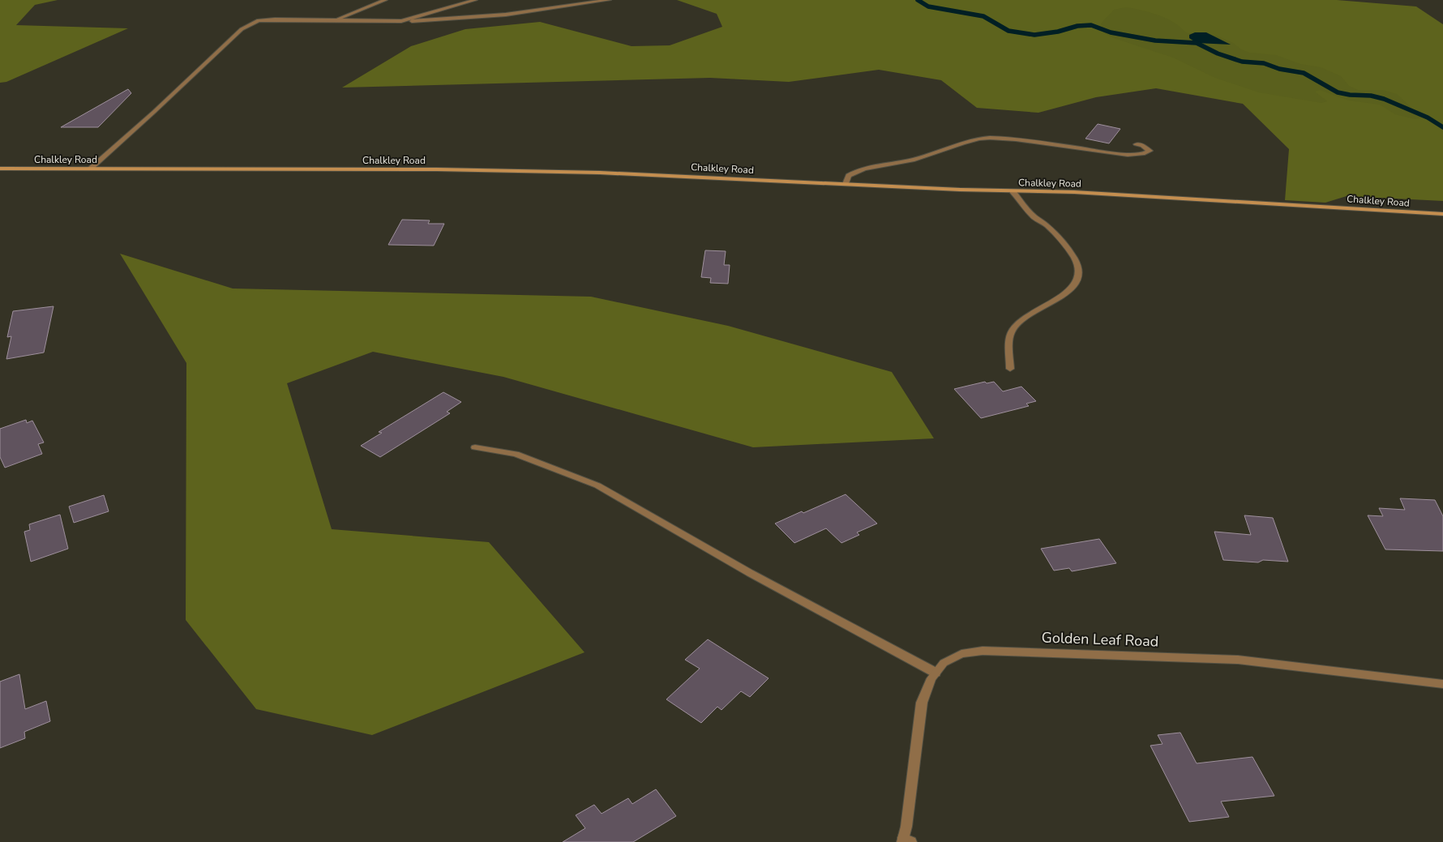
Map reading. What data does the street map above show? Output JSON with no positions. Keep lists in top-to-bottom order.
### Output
{
  "streets": {
    "street": ["Chalkley Road", "Golden Leaf Road"]
  }
}
